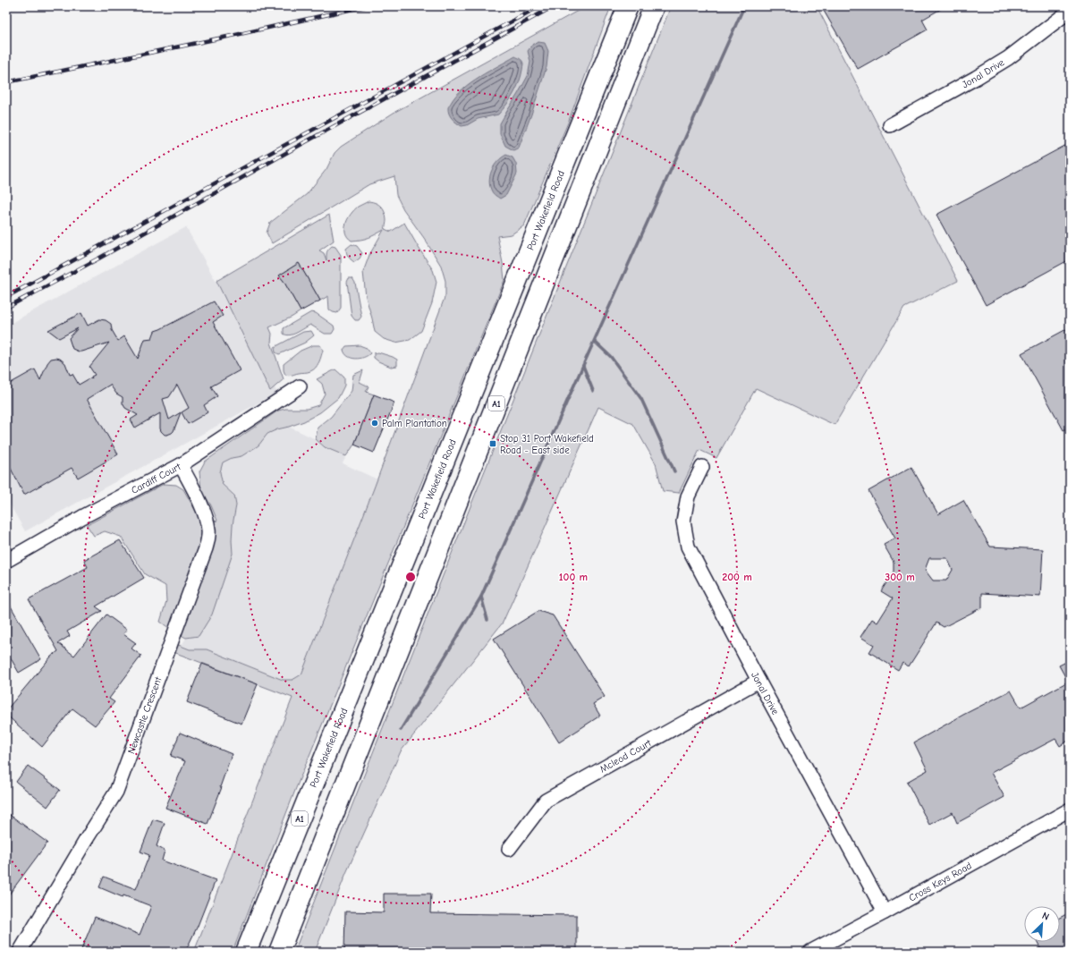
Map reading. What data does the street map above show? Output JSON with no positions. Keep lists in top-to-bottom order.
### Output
{
  "streets": {
    "highway": ["Port Wakefield Road", "A1"],
    "street": [
      "Jonal Drive",
      "Cardiff Court",
      "Newcastle Crescent",
      "Mcleod Court",
      "Cross Keys Road"
    ]
  },
  "crossings": [
    ["Jonal Drive", "Mcleod Court"],
    ["Jonal Drive", "Cross Keys Road"],
    ["Cardiff Court", "Newcastle Crescent"]
  ],
  "places": {
    "other": ["Palm Plantation"],
    "transit": ["Stop 31 Port Wakefield Road - East side"]
  },
  "north": "top right",
  "rings": ["100 m", "200 m", "300 m"]
}
